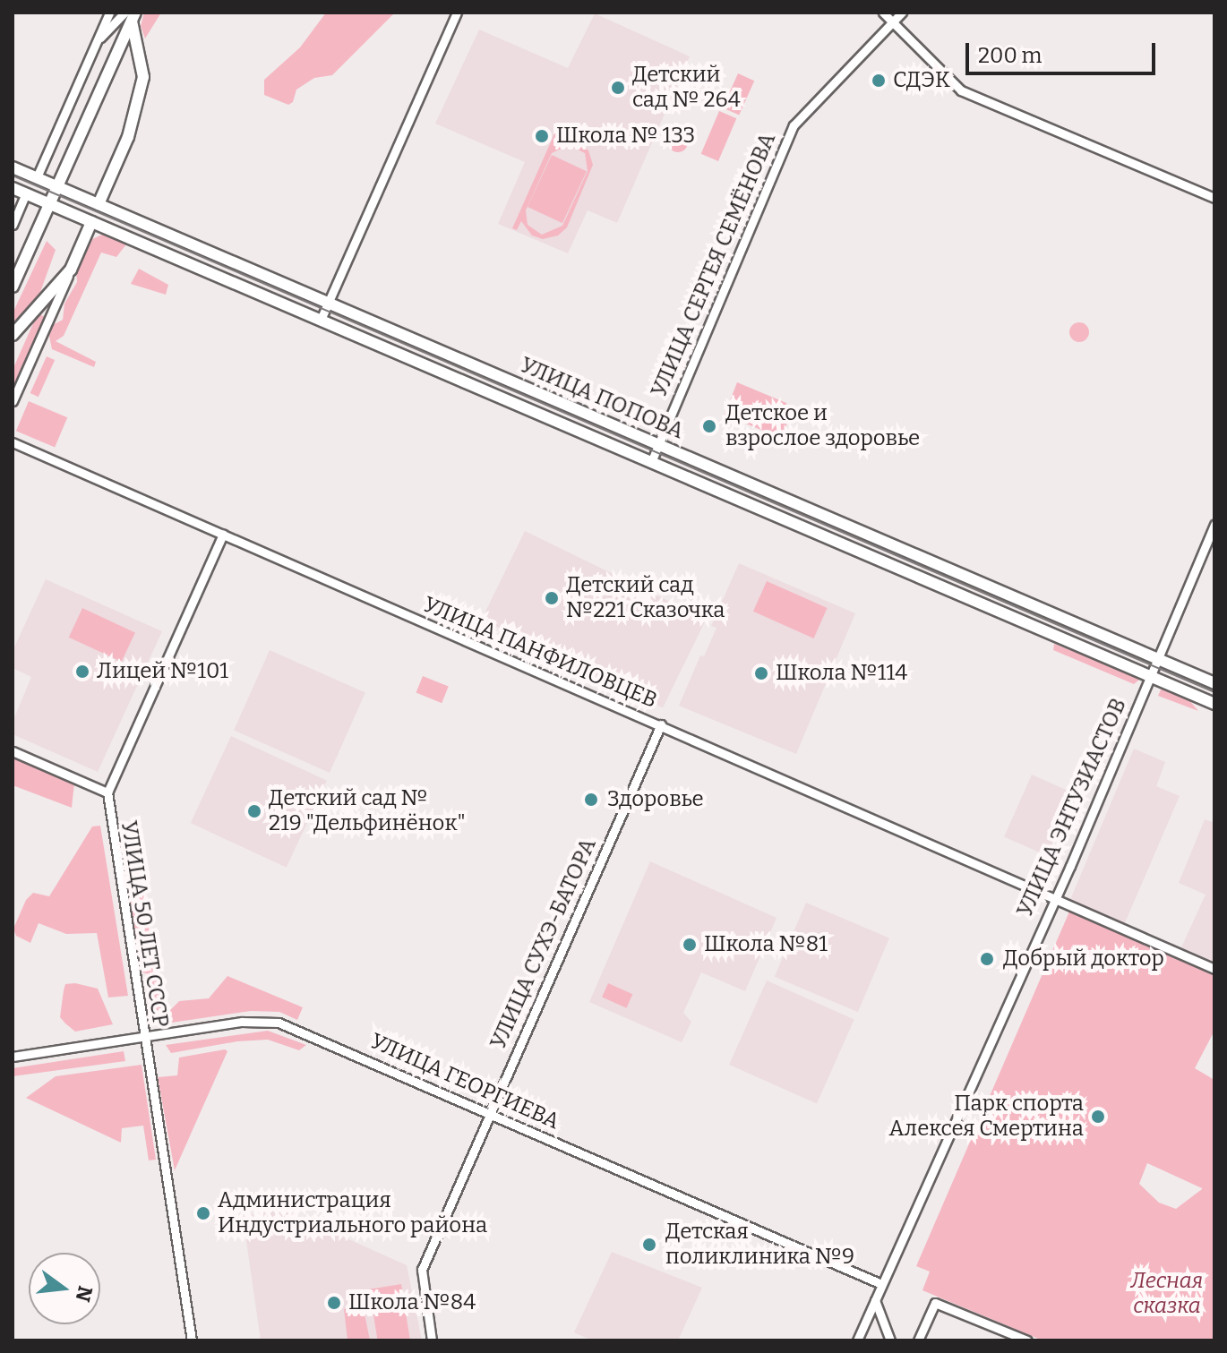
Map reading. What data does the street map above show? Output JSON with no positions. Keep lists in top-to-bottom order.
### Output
{
  "streets": {
    "main road": ["УЛИЦА ПОПОВА"],
    "street": [
      "УЛИЦА СЕРГЕЯ СЕМЁНОВА",
      "УЛИЦА ПАНФИЛОВЦЕВ",
      "УЛИЦА ЭНТУЗИАСТОВ",
      "УЛИЦА 50 ЛЕТ СССР",
      "УЛИЦА СУХЭ-БАТОРА",
      "УЛИЦА ГЕОРГИЕВА"
    ]
  },
  "crossings": [
    ["УЛИЦА СЕРГЕЯ СЕМЁНОВА", "УЛИЦА ПОПОВА"],
    ["УЛИЦА ПОПОВА", "УЛИЦА ЭНТУЗИАСТОВ"],
    ["УЛИЦА ПАНФИЛОВЦЕВ", "УЛИЦА ЭНТУЗИАСТОВ"],
    ["УЛИЦА ПАНФИЛОВЦЕВ", "УЛИЦА 50 ЛЕТ СССР"],
    ["УЛИЦА ПАНФИЛОВЦЕВ", "УЛИЦА СУХЭ-БАТОРА"],
    ["УЛИЦА ЭНТУЗИАСТОВ", "УЛИЦА ГЕОРГИЕВА"],
    ["УЛИЦА 50 ЛЕТ СССР", "УЛИЦА ГЕОРГИЕВА"],
    ["УЛИЦА СУХЭ-БАТОРА", "УЛИЦА ГЕОРГИЕВА"]
  ],
  "parks": ["Лесная сказка"],
  "places": [
    "СДЭК",
    "Детский сад № 264",
    "Школа № 133",
    "Детское и взрослое здоровье",
    "Детский сад №221 Сказочка",
    "Лицей №101",
    "Школа №114",
    "Здоровье",
    "Детский сад № 219 \"Дельфинёнок\"",
    "Школа №81",
    "Добрый доктор",
    "Парк спорта Алексея Смертина",
    "Администрация Индустриального района",
    "Детская поликлиника №9",
    "Школа №84"
  ],
  "scale_bar": "200 m",
  "north": "right"
}
